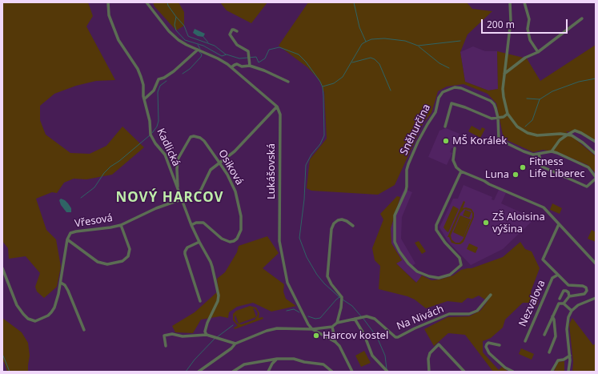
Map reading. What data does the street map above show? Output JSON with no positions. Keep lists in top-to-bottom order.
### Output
{
  "streets": {
    "street": [
      "Sněhurčina",
      "Kadlická",
      "Osiková",
      "Lukášovská",
      "Vřesová",
      "Nezvalova",
      "Na Nivách"
    ]
  },
  "crossings": [
    ["Kadlická", "Osiková"],
    ["Kadlická", "Vřesová"],
    ["Osiková", "Vřesová"],
    ["Lukášovská", "Vřesová"]
  ],
  "districts": ["NOVÝ HARCOV"],
  "places": [
    "MŠ Korálek",
    "Fitness Life Liberec",
    "Luna",
    "ZŠ Aloisina výšina",
    "Harcov kostel"
  ],
  "scale_bar": "200 m"
}
